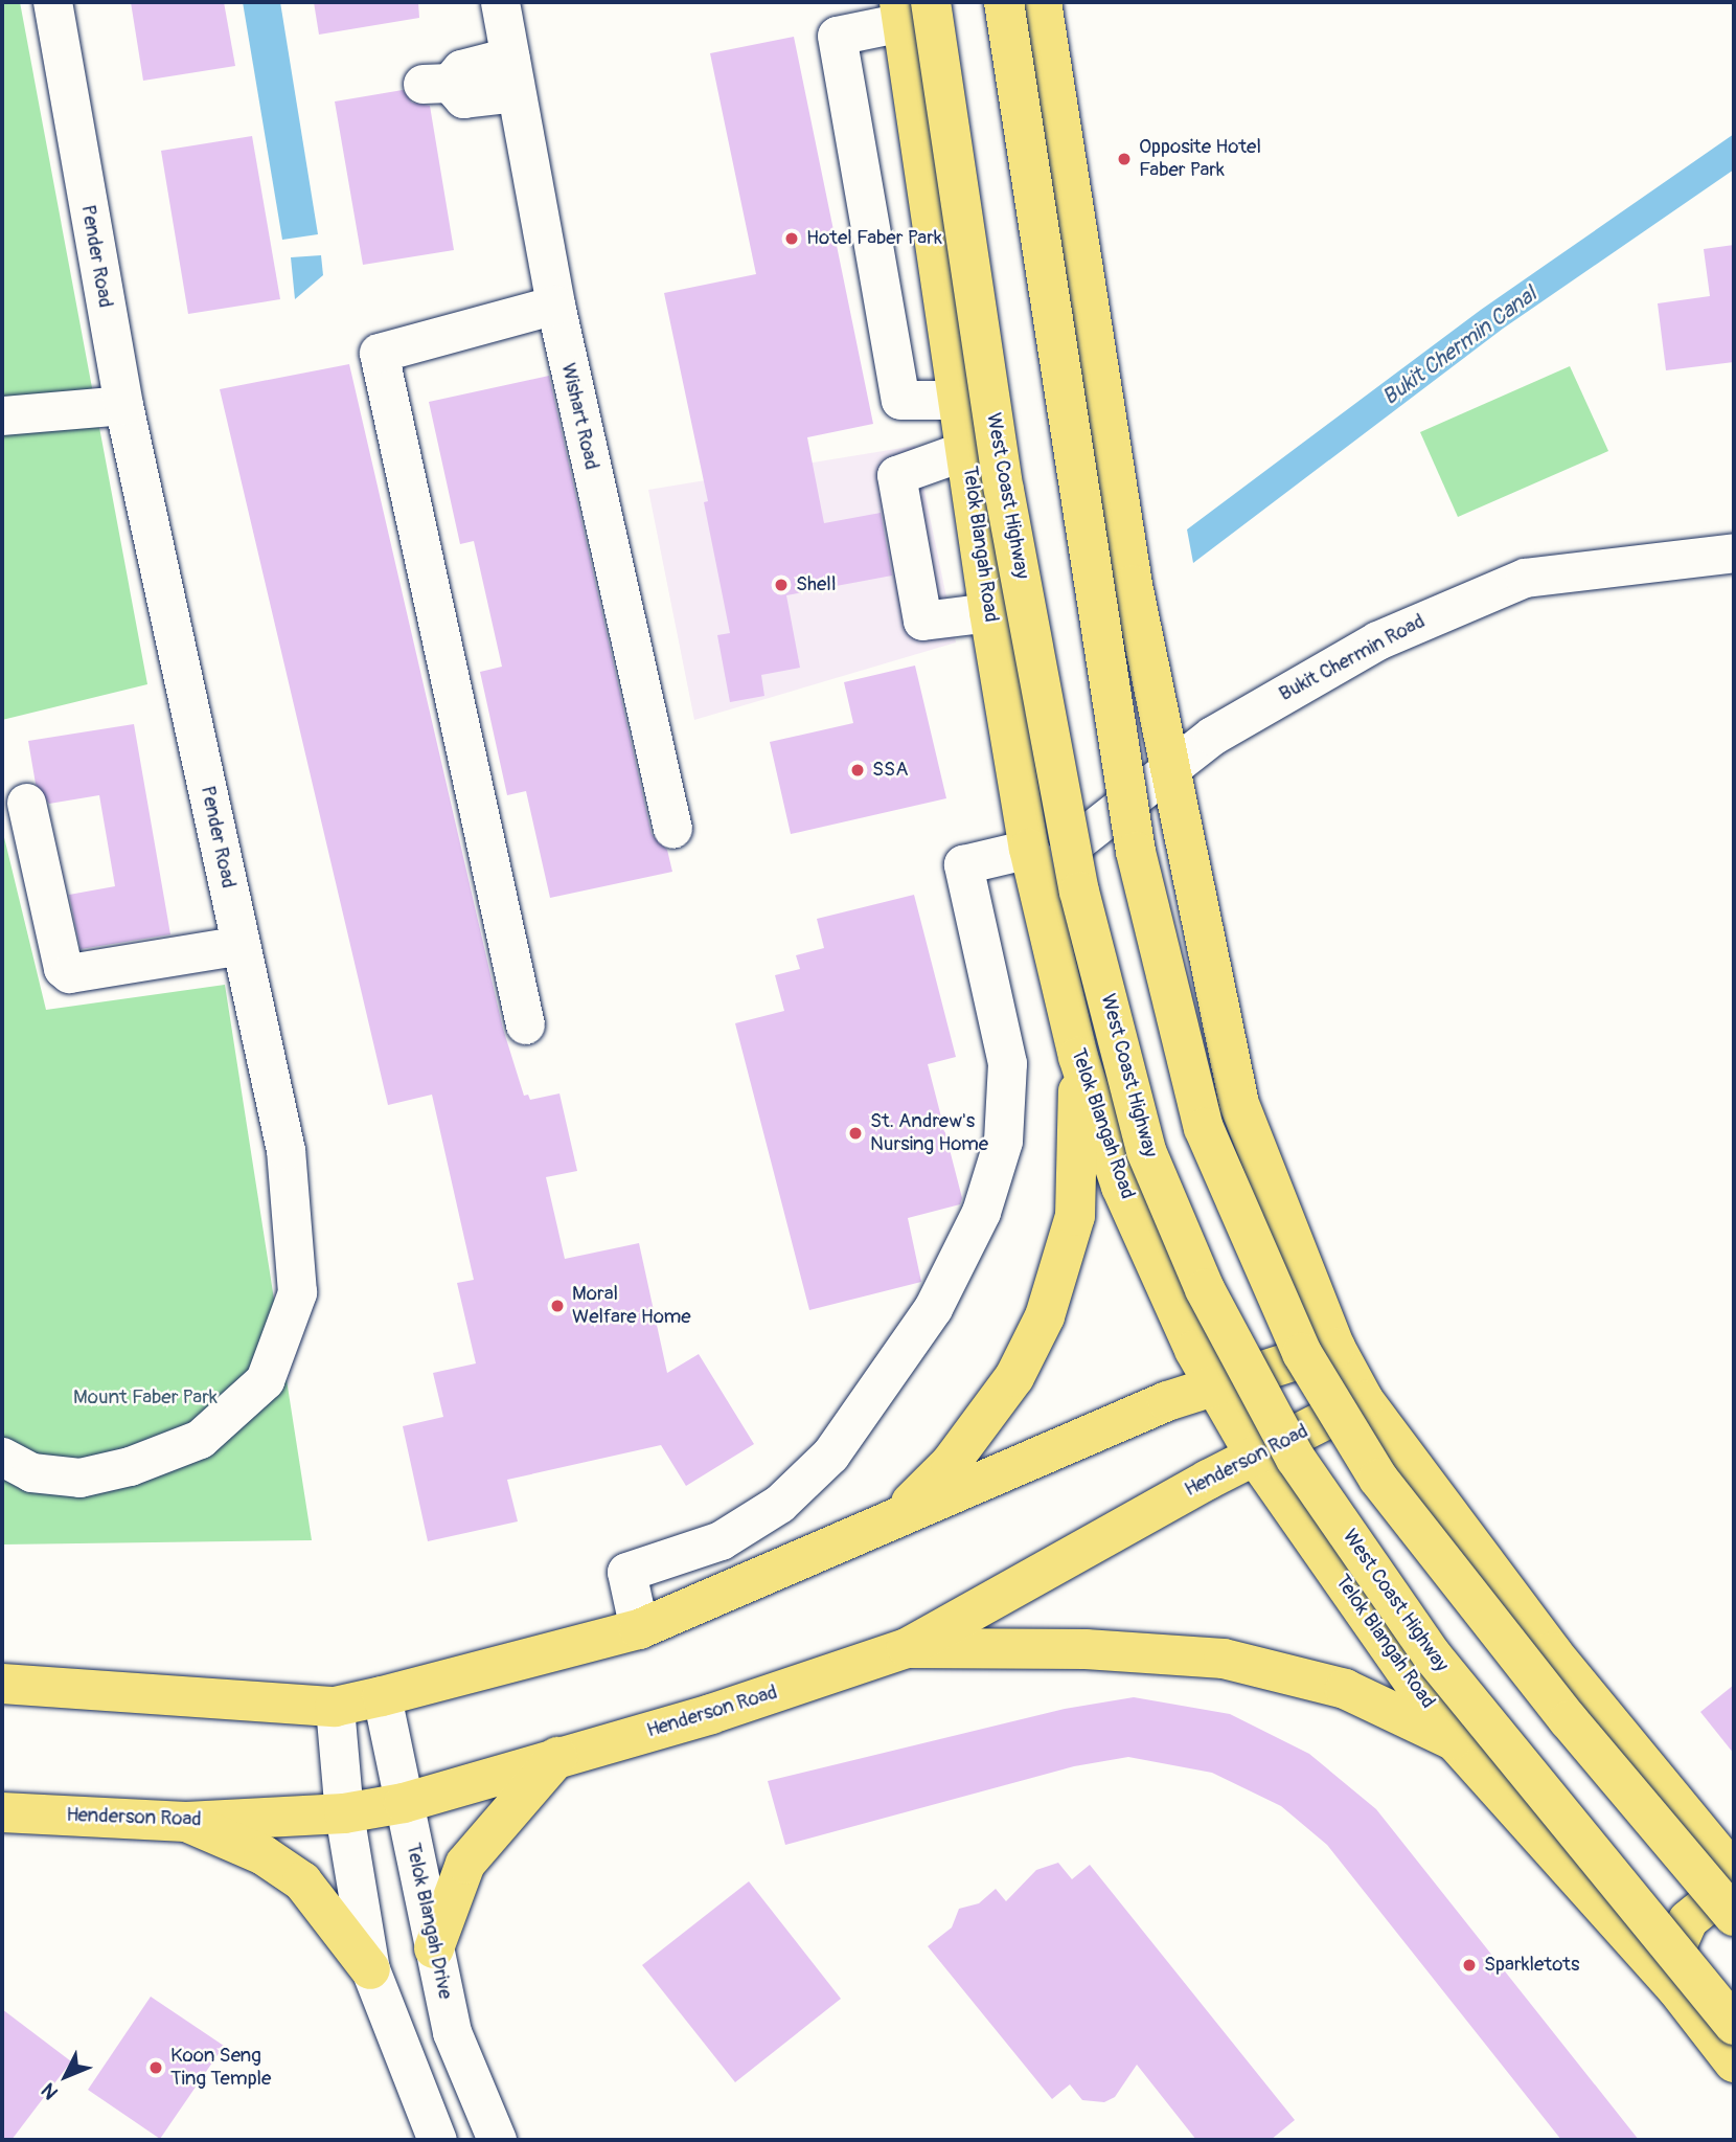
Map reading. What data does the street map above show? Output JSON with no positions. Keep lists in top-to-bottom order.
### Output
{
  "streets": {
    "main road": ["West Coast Highway", "Telok Blangah Road", "Henderson Road"],
    "street": [
      "Pender Road",
      "Wishart Road",
      "Bukit Chermin Road",
      "Telok Blangah Drive"
    ]
  },
  "crossings": [
    ["West Coast Highway", "Telok Blangah Road"],
    ["Telok Blangah Road", "Bukit Chermin Road"],
    ["Telok Blangah Road", "Henderson Road"],
    ["Henderson Road", "Telok Blangah Drive"]
  ],
  "water": ["Bukit Chermin Canal"],
  "parks": ["Mount Faber Park"],
  "places": [
    "Opposite Hotel Faber Park",
    "Hotel Faber Park",
    "Shell",
    "SSA",
    "St. Andrew's Nursing Home",
    "Moral Welfare Home",
    "Sparkletots",
    "Koon Seng Ting Temple"
  ],
  "north": "bottom left"
}
